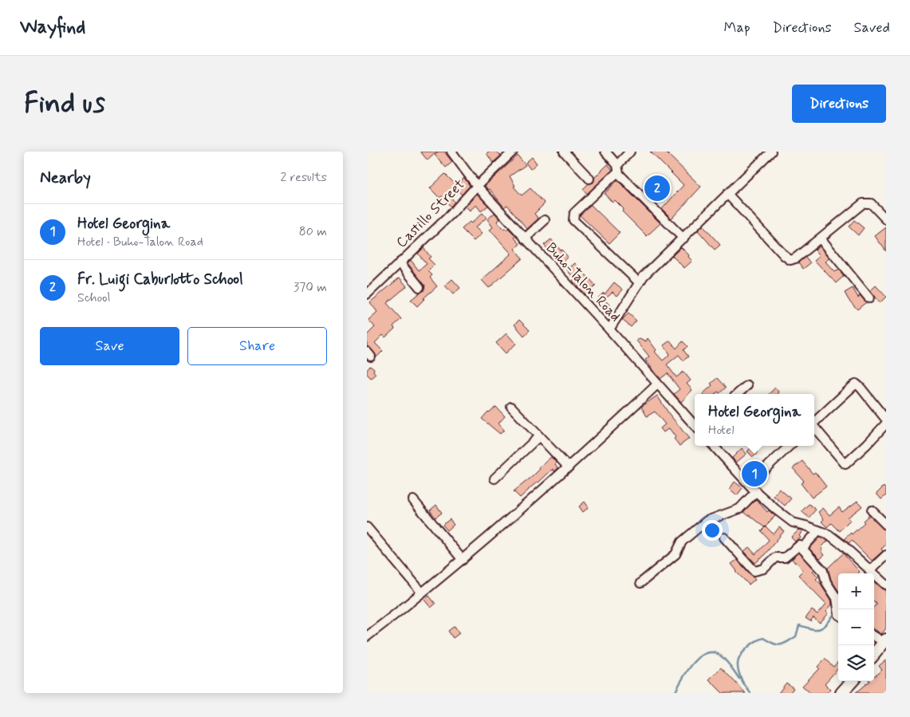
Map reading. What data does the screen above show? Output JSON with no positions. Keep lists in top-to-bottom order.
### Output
{
  "streets": {
    "street": ["Castillo Street", "Buho-Talon Road"]
  },
  "crossings": [
    ["Castillo Street", "Buho-Talon Road"]
  ],
  "page": {
    "header": "Wayfind",
    "nav": ["Map", "Directions", "Saved"],
    "buttons": [
      "Directions",
      ["Save", "Share"]
    ],
    "title": "Find us",
    "heading": ["Nearby", "2 results"],
    "pins": ["2", "1"],
    "list": [
      {
        "mark": "1",
        "name": "Hotel Georgina",
        "note": "Hotel · Buho-Talon Road",
        "value": "80 m"
      },
      {
        "mark": "2",
        "name": "Fr. Luigi Caburlotto School",
        "note": "School",
        "value": "370 m"
      }
    ],
    "popup": ["Hotel Georgina", "Hotel"],
    "map_buttons": ["+", "−"]
  }
}
